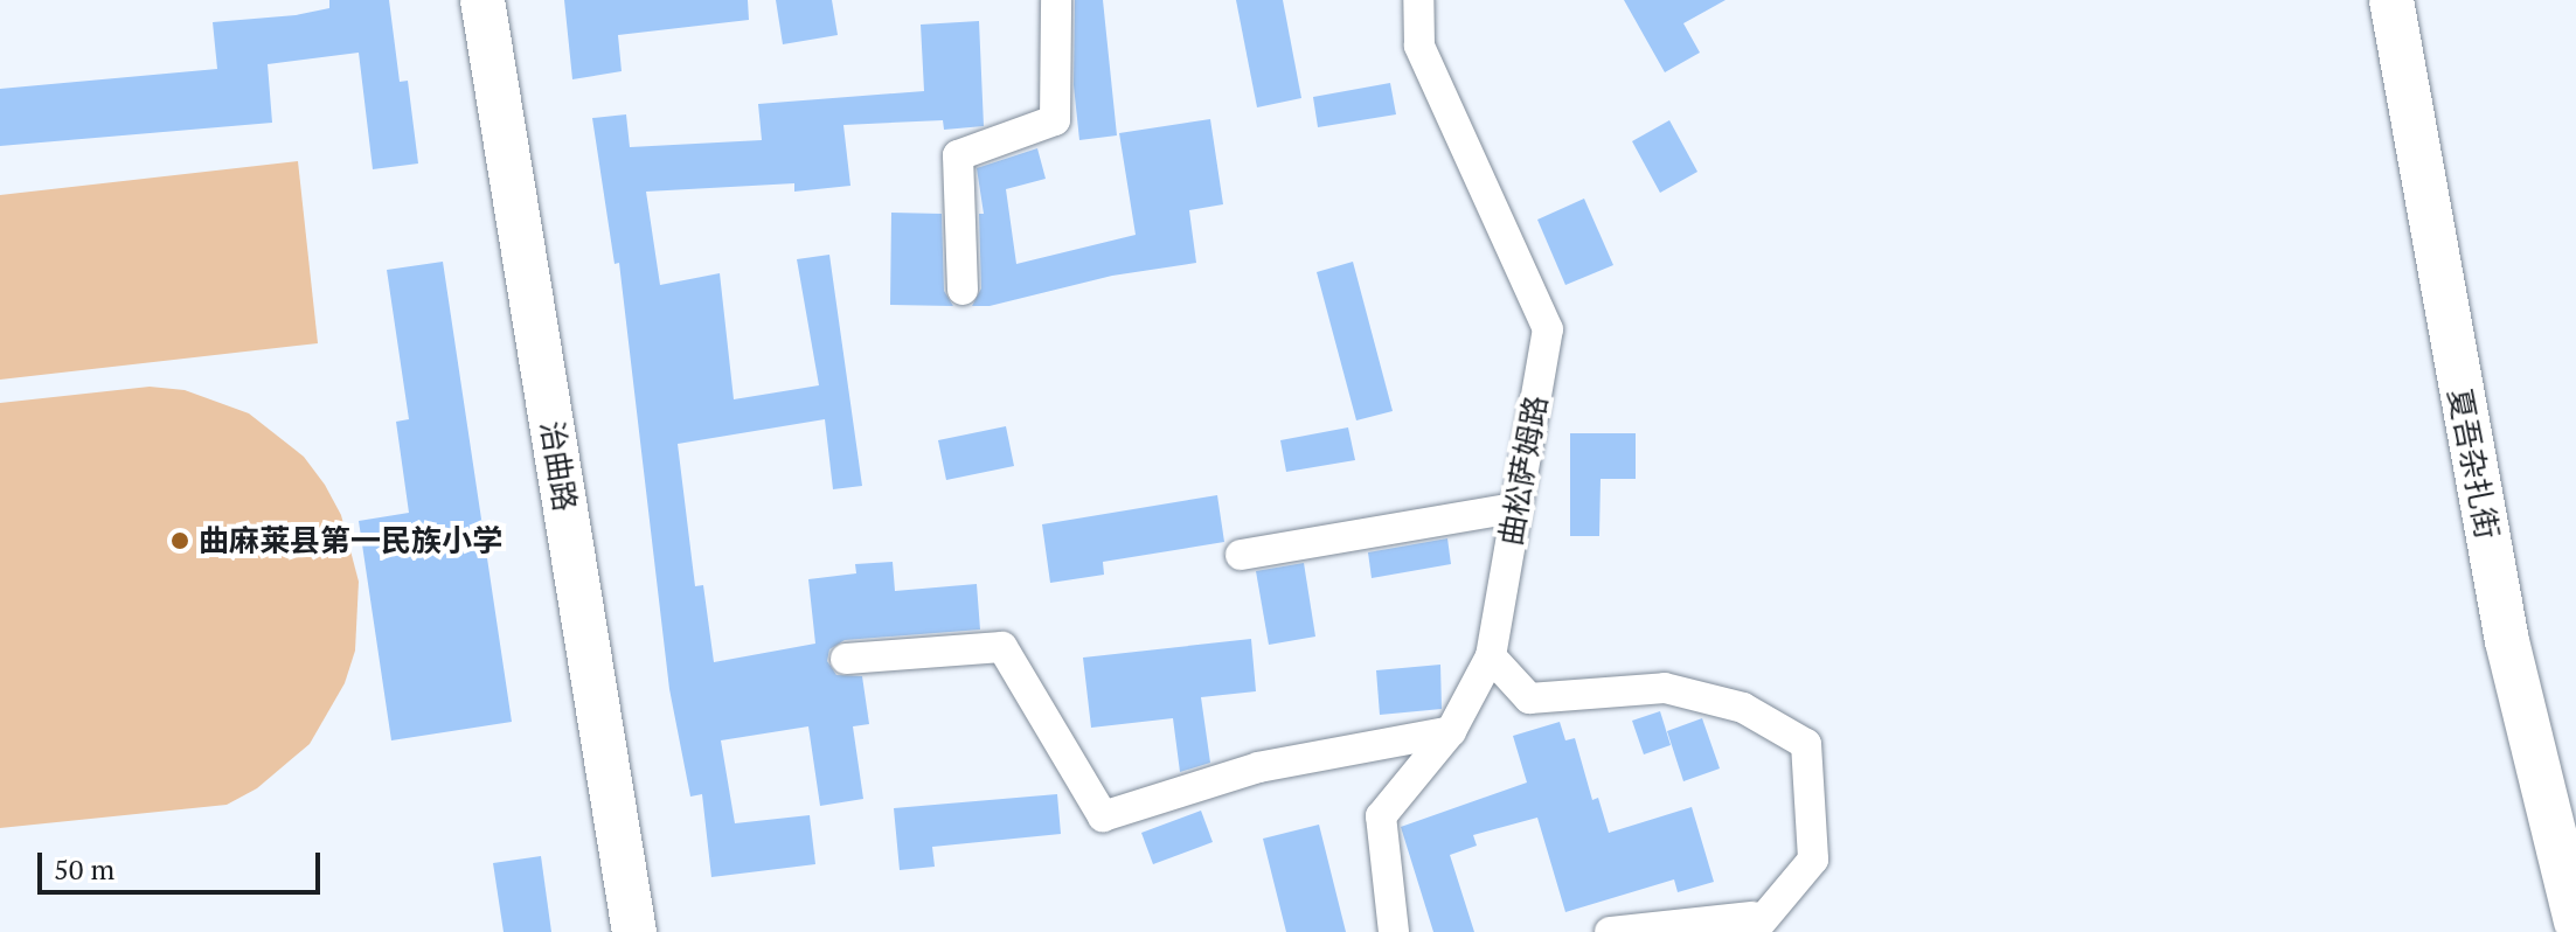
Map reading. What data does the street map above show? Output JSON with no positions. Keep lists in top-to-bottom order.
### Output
{
  "streets": {
    "main road": ["夏吾杂扎街", "治曲路"],
    "street": ["曲松萨姆路"]
  },
  "places": ["曲麻莱县第一民族小学"],
  "scale_bar": "50 m"
}
